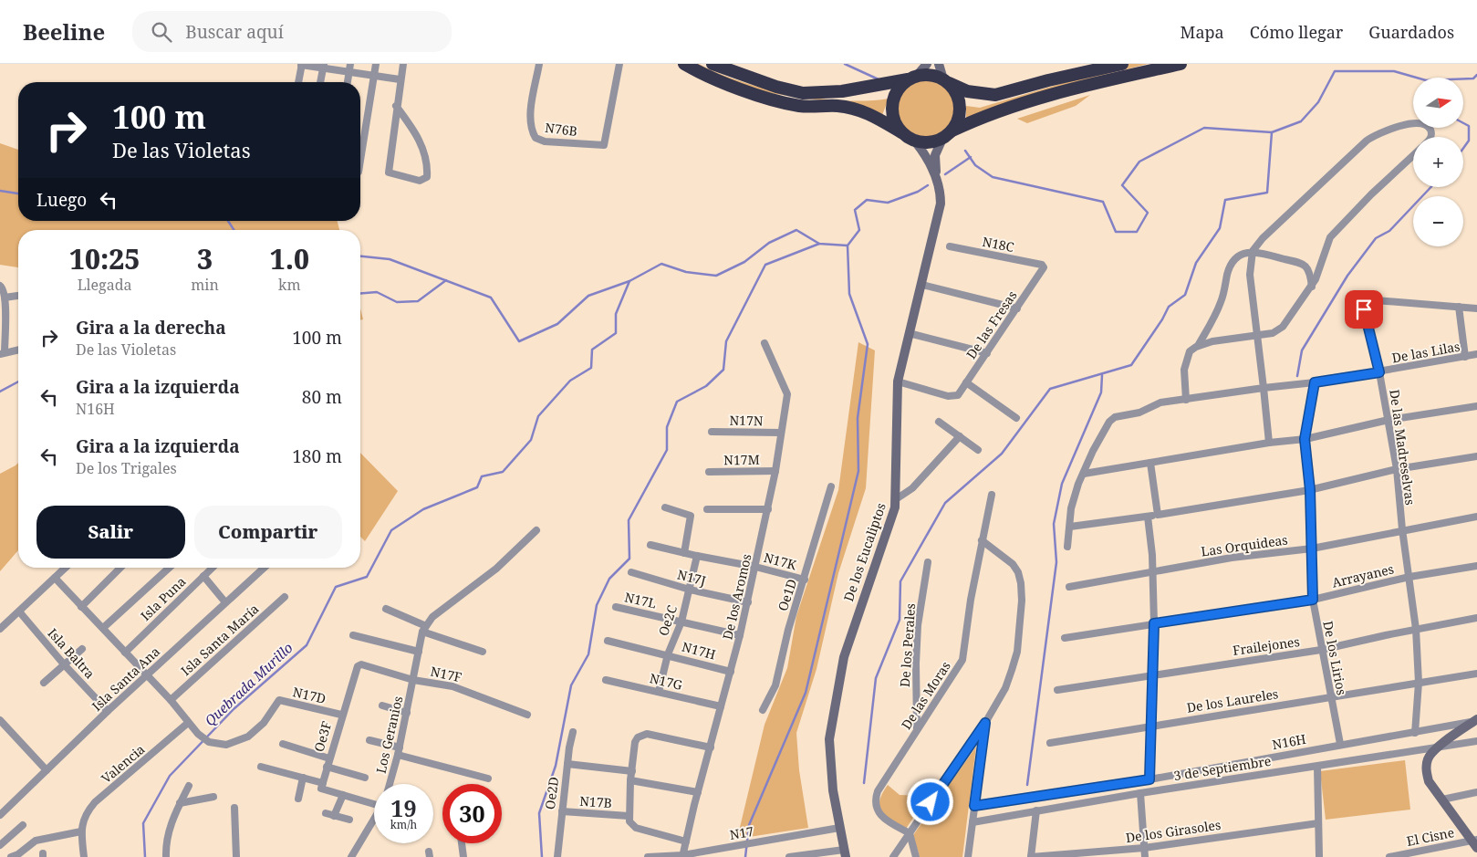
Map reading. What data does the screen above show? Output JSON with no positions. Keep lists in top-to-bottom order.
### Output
{
  "streets": {
    "street": [
      "N76B",
      "N18C",
      "De las Fresas",
      "De las Lilas",
      "N17N",
      "De las Madreselvas",
      "N17M",
      "Las Orquideas",
      "De los Eucaliptos",
      "N17K",
      "Arrayanes",
      "N17J",
      "Oe1D",
      "De los Aromos",
      "Isla Puna",
      "N17L",
      "Oe2C",
      "Isla Santa María",
      "De los Perales",
      "Frailejones",
      "N17H",
      "Isla Baltra",
      "De los Lirios",
      "N17F",
      "Isla Santa Ana",
      "N17G",
      "N17D",
      "De las Moras",
      "De los Laureles",
      "Los Geranios",
      "Oe3F",
      "N16H",
      "Valencia",
      "3 de Septiembre",
      "Oe2D",
      "N17B",
      "De los Girasoles",
      "N17",
      "El Cisne"
    ]
  },
  "crossings": [
    ["N18C", "De las Fresas"],
    ["De las Fresas", "De los Eucaliptos"],
    ["De las Lilas", "De las Madreselvas"],
    ["N17N", "De los Aromos"],
    ["De las Madreselvas", "Las Orquideas"],
    ["De las Madreselvas", "Arrayanes"],
    ["De las Madreselvas", "Frailejones"],
    ["De las Madreselvas", "De los Laureles"],
    ["De las Madreselvas", "N16H"],
    ["N17M", "De los Aromos"],
    ["Las Orquideas", "De los Lirios"],
    ["De los Eucaliptos", "N17"],
    ["N17K", "Oe1D"],
    ["N17K", "De los Aromos"],
    ["N17K", "Oe2C"],
    ["Arrayanes", "De los Lirios"],
    ["N17J", "De los Aromos"],
    ["N17J", "Oe2C"],
    ["De los Aromos", "N17L"],
    ["De los Aromos", "N17H"],
    ["De los Aromos", "N17G"],
    ["De los Aromos", "N17"],
    ["N17L", "Oe2C"],
    ["Oe2C", "N17H"],
    ["Oe2C", "N17G"],
    ["De los Perales", "De las Moras"],
    ["Frailejones", "De los Lirios"],
    ["Isla Baltra", "Isla Santa Ana"],
    ["De los Lirios", "De los Laureles"],
    ["De los Lirios", "N16H"],
    ["N17F", "Los Geranios"],
    ["N17F", "Oe3F"],
    ["N17D", "Oe3F"],
    ["N17D", "Valencia"],
    ["Oe2D", "N17B"]
  ],
  "water": ["Quebrada Murillo"],
  "north": "right",
  "page": {
    "header": "Beeline",
    "search": "Buscar aquí",
    "nav": ["Mapa", "Cómo llegar", "Guardados"],
    "map_buttons": ["+", "−"],
    "turn": ["100 m", "De las Violetas"],
    "then": "Luego",
    "eta": [
      "10:25",
      "Llegada",
      "3",
      "min",
      "1.0",
      "km"
    ],
    "list": [
      {
        "name": "Gira a la derecha",
        "note": "De las Violetas",
        "value": "100 m"
      },
      {
        "name": "Gira a la izquierda",
        "note": "N16H",
        "value": "80 m"
      },
      {
        "name": "Gira a la izquierda",
        "note": "De los Trigales",
        "value": "180 m"
      }
    ],
    "buttons": ["Salir", "Compartir"],
    "speed": "19 km/h",
    "limit": "30"
  }
}
